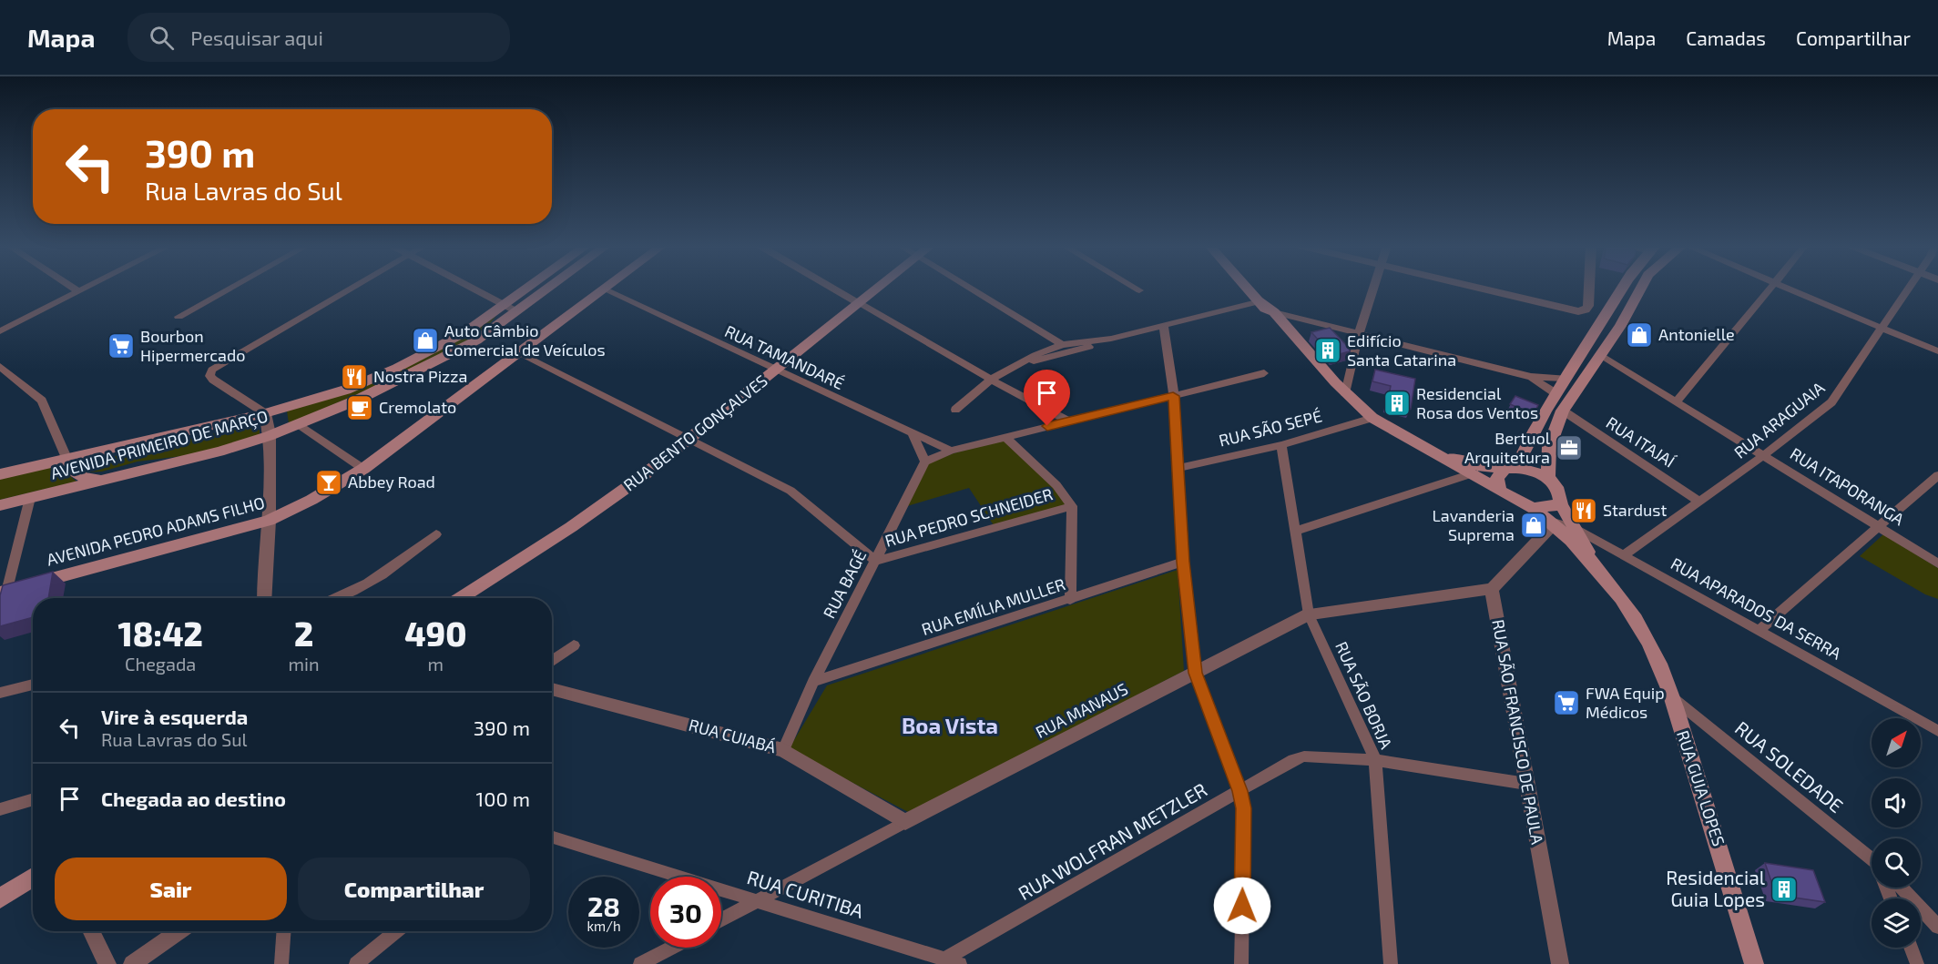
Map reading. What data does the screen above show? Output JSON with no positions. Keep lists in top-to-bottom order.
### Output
{
  "streets": {
    "main road": [
      "RUA BENTO GONÇALVES",
      "AVENIDA PRIMEIRO DE MARÇO",
      "AVENIDA PEDRO ADAMS FILHO",
      "RUA GUIA LOPES"
    ],
    "street": [
      "RUA TAMANDARÉ",
      "RUA ARAGUAIA",
      "RUA SÃO SEPÉ",
      "RUA ITAJAÍ",
      "RUA ITAPORANGA",
      "RUA PEDRO SCHNEIDER",
      "RUA BAGÉ",
      "RUA EMÍLIA MULLER",
      "RUA APARADOS DA SERRA",
      "RUA SÃO BORJA",
      "RUA MANAUS",
      "RUA SÃO FRANCISCO DE PAULA",
      "RUA CUIABÁ",
      "RUA SOLEDADE",
      "RUA WOLFRAN METZLER",
      "RUA CURITIBA"
    ]
  },
  "crossings": [
    ["RUA TAMANDARÉ", "RUA BENTO GONÇALVES"],
    ["RUA TAMANDARÉ", "AVENIDA PEDRO ADAMS FILHO"],
    ["RUA ARAGUAIA", "RUA ITAJAÍ"],
    ["RUA ARAGUAIA", "RUA ITAPORANGA"],
    ["RUA ARAGUAIA", "RUA APARADOS DA SERRA"],
    ["RUA SÃO SEPÉ", "RUA SÃO BORJA"],
    ["RUA PEDRO SCHNEIDER", "RUA BAGÉ"],
    ["RUA BAGÉ", "RUA EMÍLIA MULLER"],
    ["RUA BAGÉ", "RUA CUIABÁ"],
    ["RUA APARADOS DA SERRA", "RUA GUIA LOPES"],
    ["RUA SÃO BORJA", "RUA MANAUS"],
    ["RUA SÃO BORJA", "RUA WOLFRAN METZLER"],
    ["RUA MANAUS", "RUA SÃO FRANCISCO DE PAULA"],
    ["RUA MANAUS", "RUA CUIABÁ"],
    ["RUA MANAUS", "RUA CURITIBA"],
    ["RUA SÃO FRANCISCO DE PAULA", "RUA WOLFRAN METZLER"],
    ["RUA SOLEDADE", "RUA GUIA LOPES"],
    ["RUA WOLFRAN METZLER", "RUA CURITIBA"]
  ],
  "districts": ["Boa Vista"],
  "places": {
    "shop": ["Antonielle", "Auto Câmbio Comercial de Veículos", "Lavanderia Suprema"],
    "supermarket": ["Bourbon Hipermercado", "FWA Equip Médicos"],
    "building": ["Edifício Santa Catarina", "Residencial Rosa dos Ventos", "Residencial Guia Lopes"],
    "restaurant": ["Nostra Pizza", "Stardust"],
    "cafe": ["Cremolato"],
    "office": ["Bertuol Arquitetura"],
    "bar": ["Abbey Road"]
  },
  "north": "top right",
  "page": {
    "header": "Mapa",
    "search": "Pesquisar aqui",
    "nav": ["Mapa", "Camadas", "Compartilhar"],
    "turn": ["390 m", "Rua Lavras do Sul"],
    "eta": [
      "18:42",
      "Chegada",
      "2",
      "min",
      "490",
      "m"
    ],
    "list": [
      {
        "name": "Vire à esquerda",
        "note": "Rua Lavras do Sul",
        "value": "390 m"
      },
      {
        "name": "Chegada ao destino",
        "value": "100 m"
      }
    ],
    "buttons": ["Sair", "Compartilhar"],
    "speed": "28 km/h",
    "limit": "30"
  }
}
